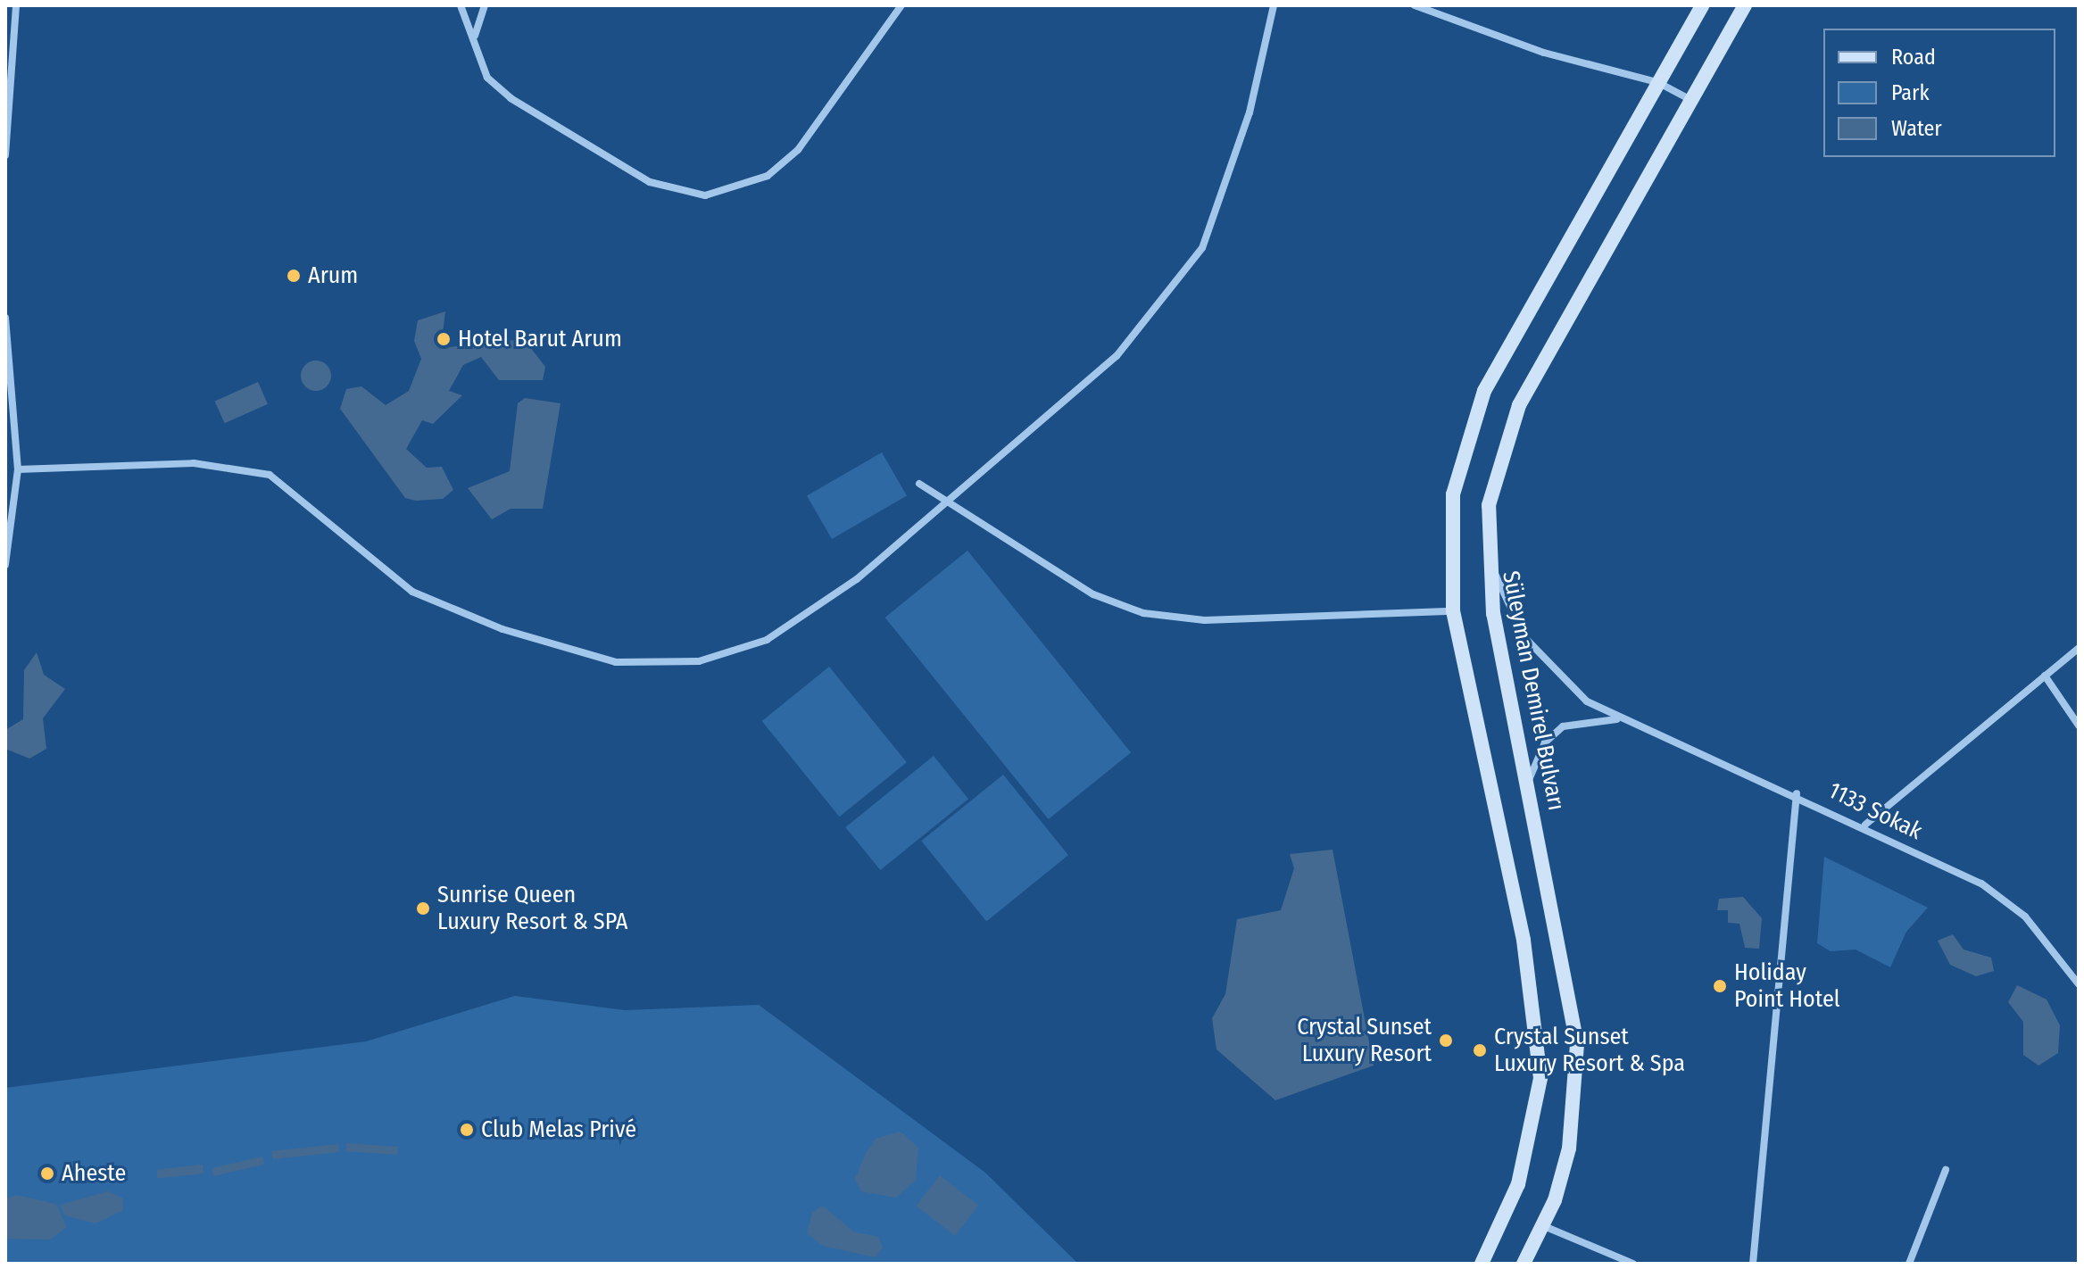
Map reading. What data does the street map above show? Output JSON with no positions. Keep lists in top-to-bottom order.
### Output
{
  "streets": {
    "main road": ["Süleyman Demirel Bulvarı"],
    "street": ["1133 Sokak"]
  },
  "places": [
    "Arum",
    "Hotel Barut Arum",
    "Sunrise Queen Luxury Resort & SPA",
    "Holiday Point Hotel",
    "Crystal Sunset Luxury Resort",
    "Crystal Sunset Luxury Resort & Spa",
    "Club Melas Privé",
    "Aheste"
  ],
  "legend": ["Road", "Park", "Water"]
}
